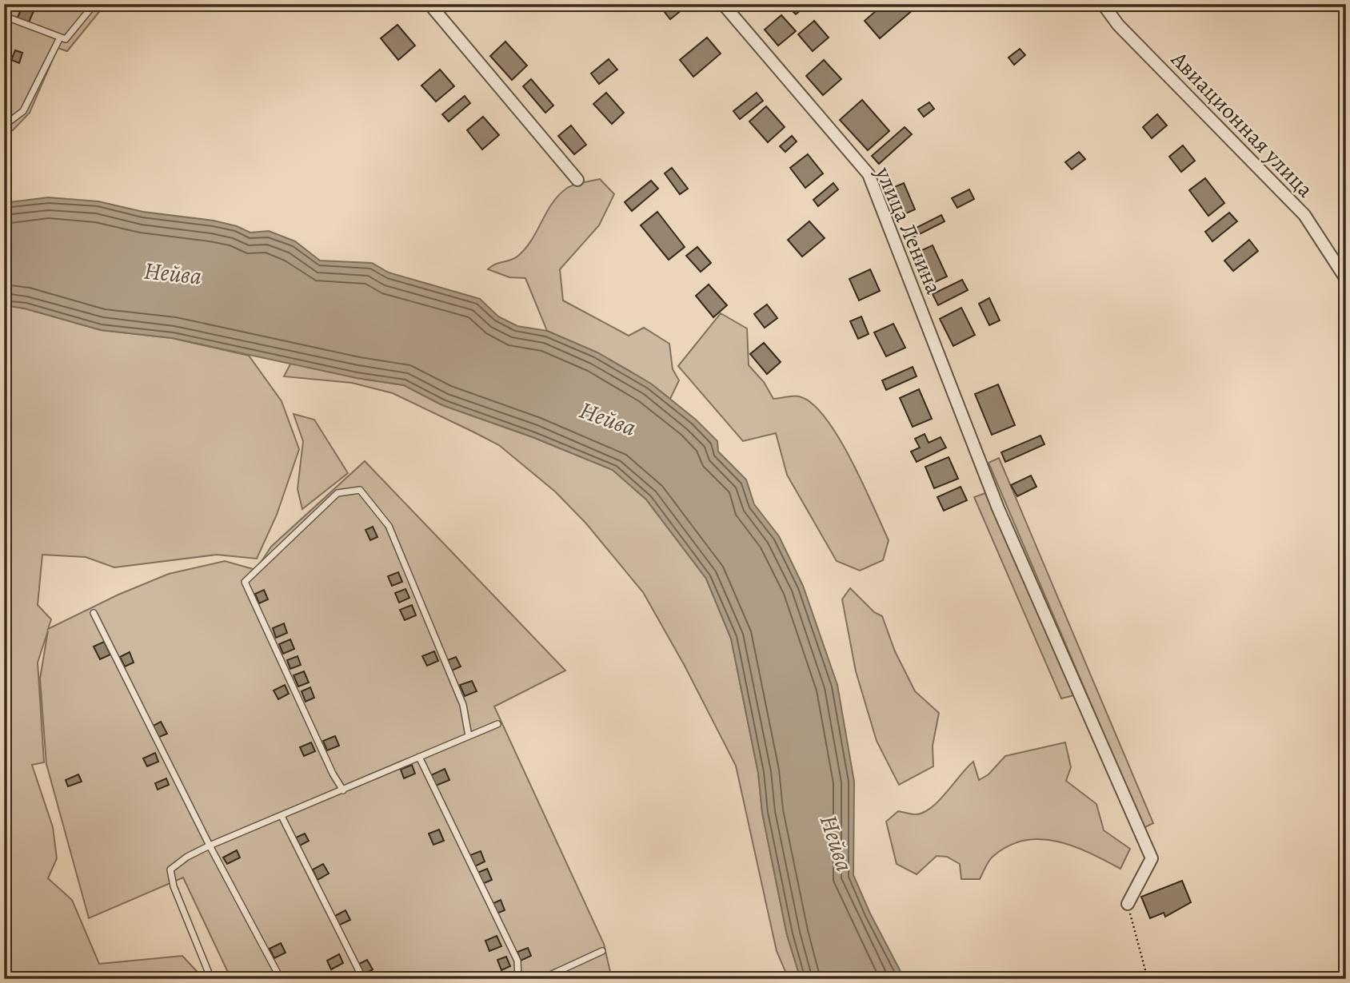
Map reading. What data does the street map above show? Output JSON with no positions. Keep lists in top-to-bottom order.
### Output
{
  "streets": {
    "street": ["Авиационная улица", "улица Ленина"]
  },
  "water": ["Нейва"]
}
